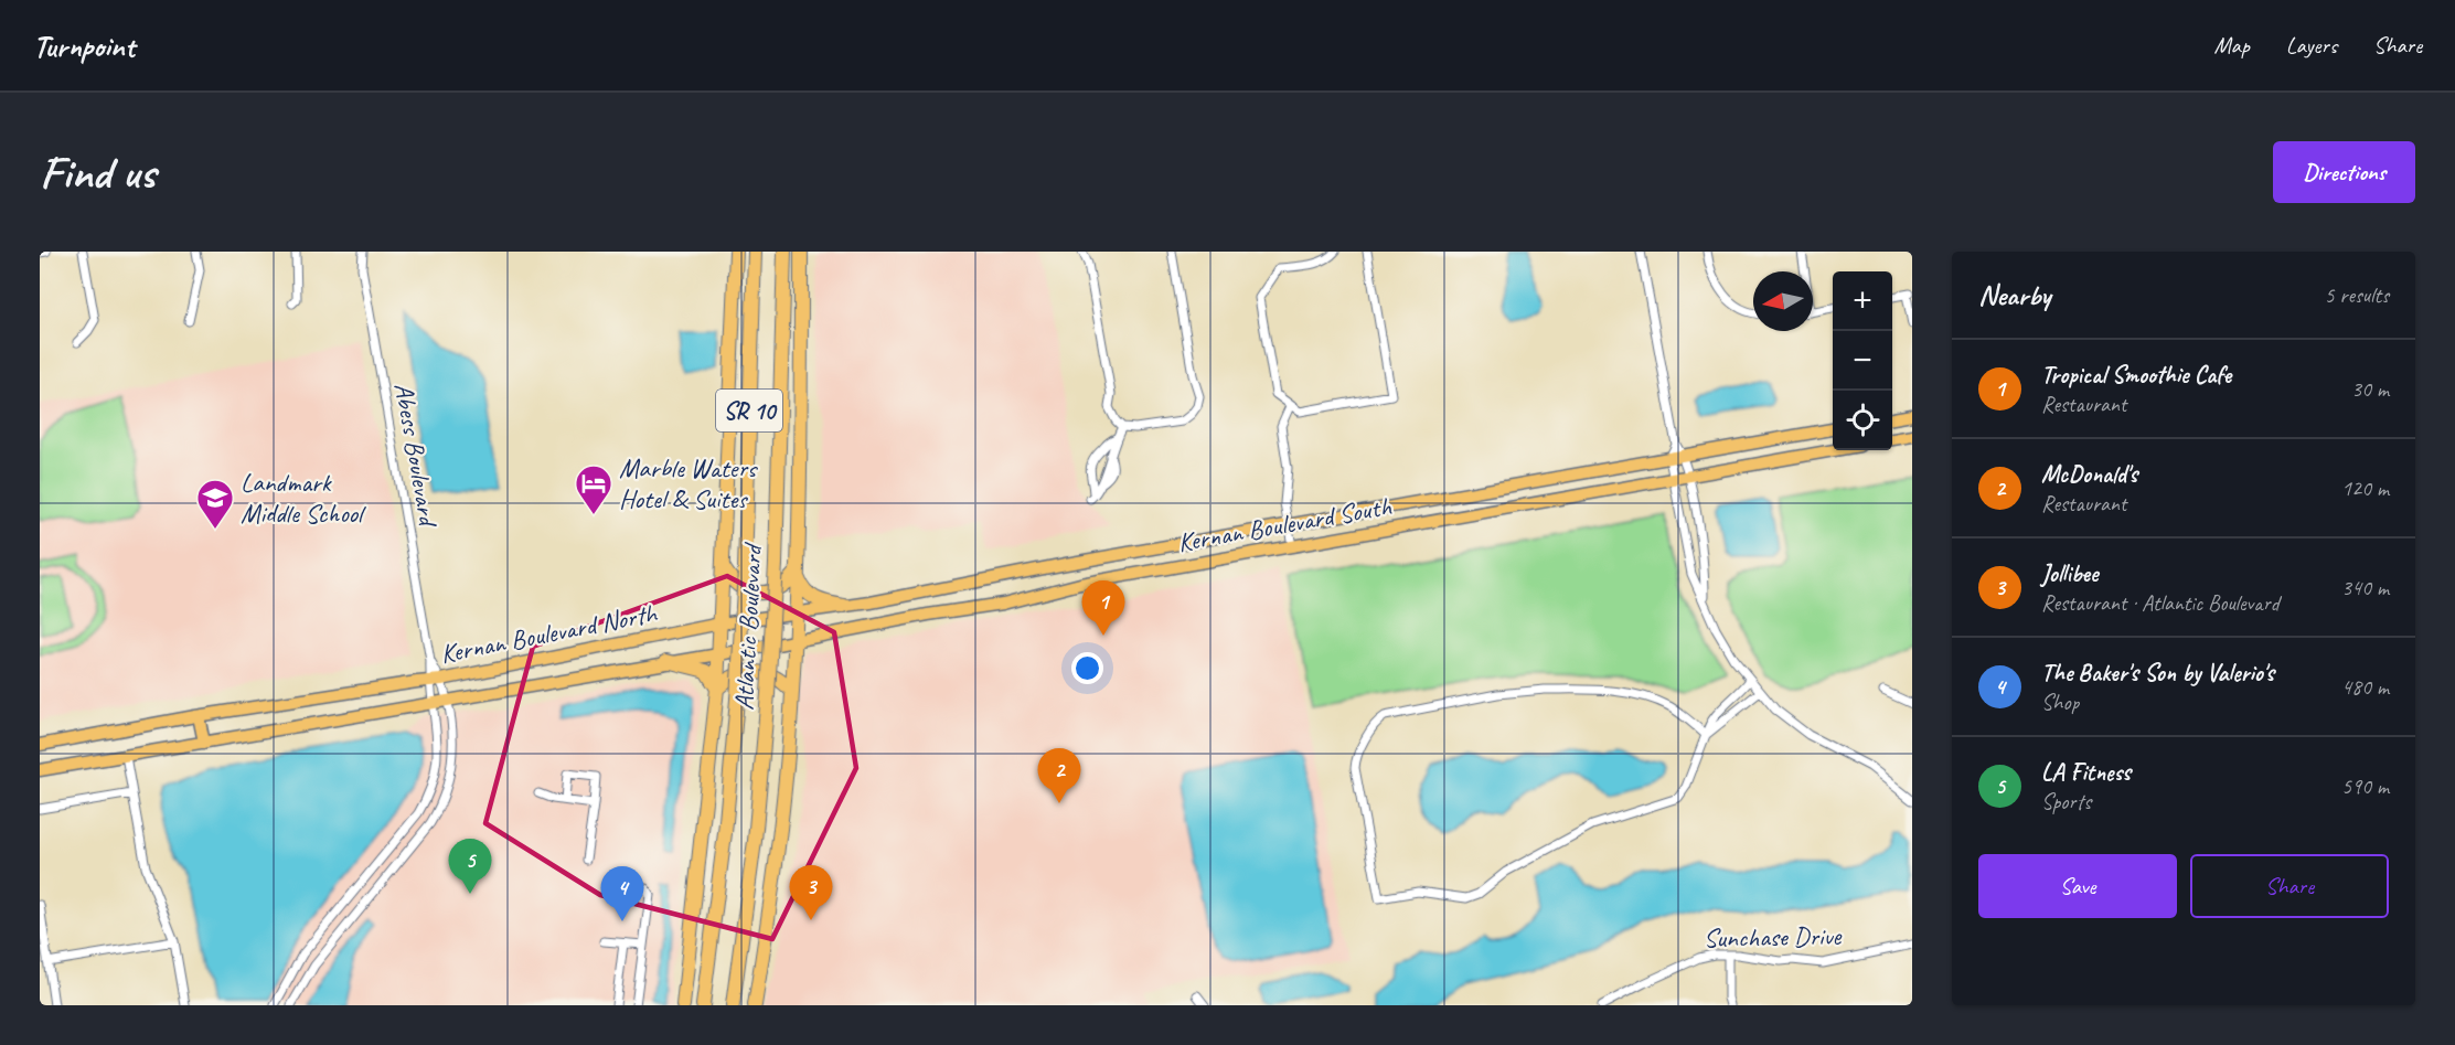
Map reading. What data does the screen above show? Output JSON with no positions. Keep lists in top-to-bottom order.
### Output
{
  "streets": {
    "highway": ["SR 10", "Atlantic Boulevard"],
    "main road": ["Kernan Boulevard South", "Kernan Boulevard North"],
    "street": ["Abess Boulevard", "Sunchase Drive"]
  },
  "crossings": [
    ["Abess Boulevard", "Kernan Boulevard North"],
    ["Kernan Boulevard South", "Kernan Boulevard North"]
  ],
  "places": {
    "hotel": ["Marble Waters Hotel & Suites"],
    "school or university": ["Landmark Middle School"]
  },
  "north": "left",
  "page": {
    "header": "Turnpoint",
    "nav": ["Map", "Layers", "Share"],
    "buttons": [
      "Directions",
      ["Save", "Share"]
    ],
    "title": "Find us",
    "heading": ["Nearby", "5 results"],
    "map_buttons": ["+", "−"],
    "list": [
      {
        "mark": "1",
        "name": "Tropical Smoothie Cafe",
        "note": "Restaurant",
        "value": "30 m"
      },
      {
        "mark": "2",
        "name": "McDonald's",
        "note": "Restaurant",
        "value": "120 m"
      },
      {
        "mark": "3",
        "name": "Jollibee",
        "note": "Restaurant · Atlantic Boulevard",
        "value": "340 m"
      },
      {
        "mark": "4",
        "name": "The Baker's Son by Valerio's",
        "note": "Shop",
        "value": "480 m"
      },
      {
        "mark": "5",
        "name": "LA Fitness",
        "note": "Sports",
        "value": "590 m"
      }
    ],
    "pins": [
      "1",
      "2",
      "5",
      "3",
      "4"
    ]
  }
}
